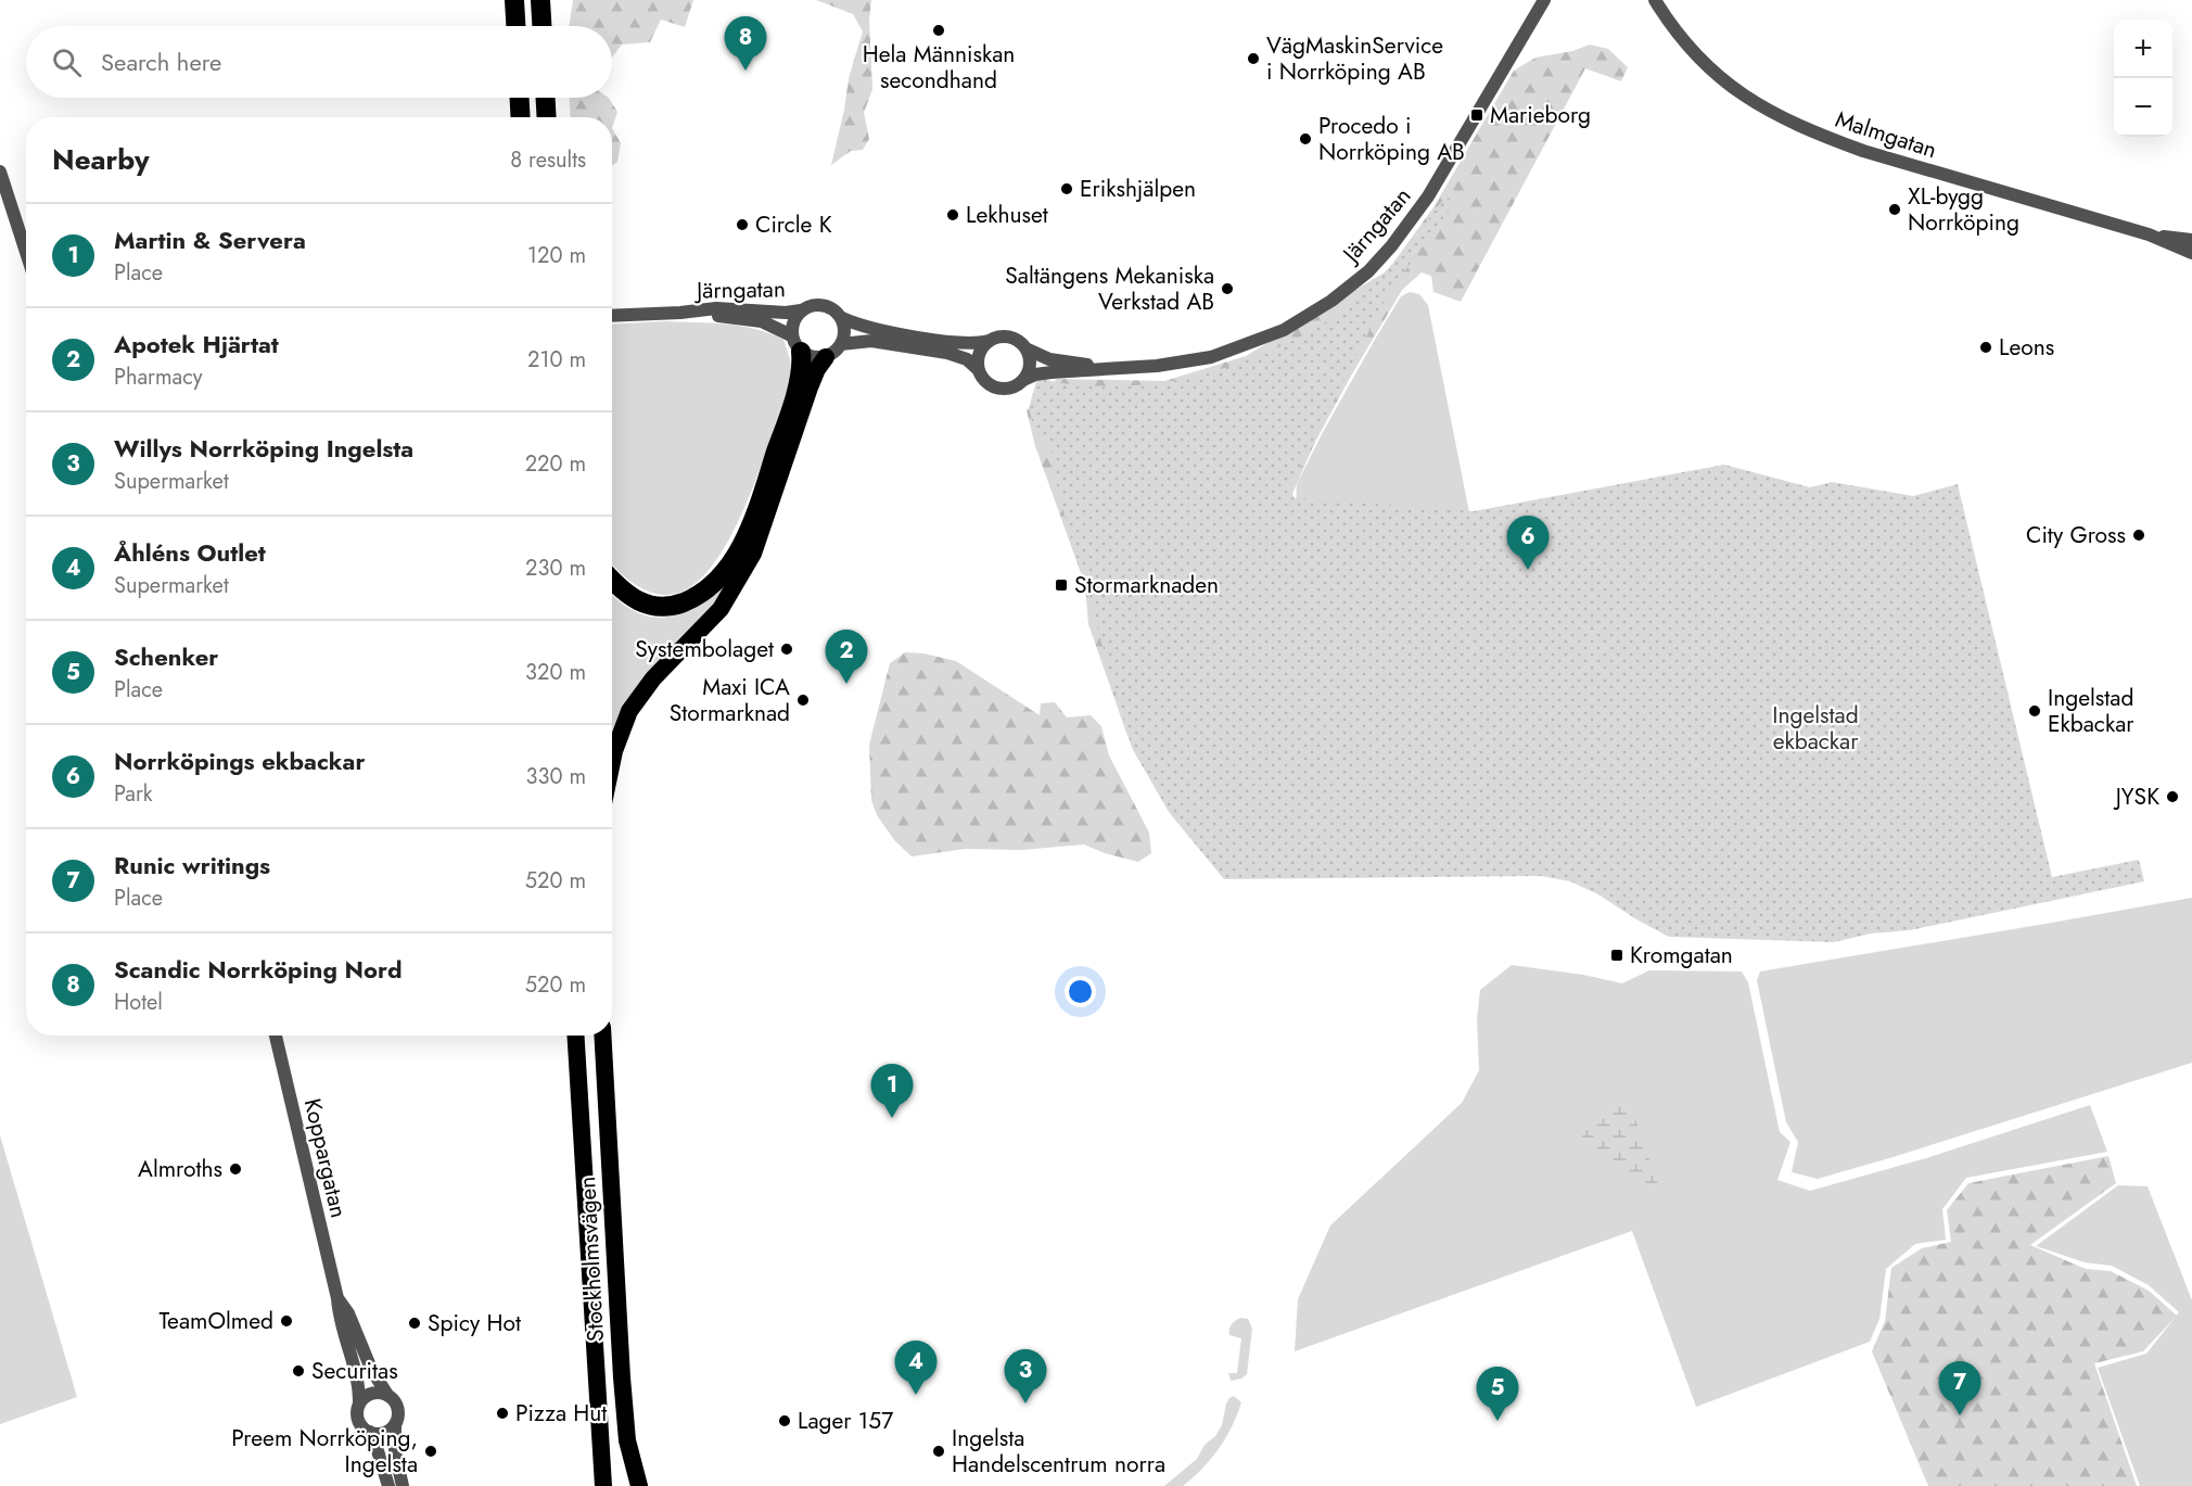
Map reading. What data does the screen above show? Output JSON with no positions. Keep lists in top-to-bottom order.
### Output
{
  "streets": {
    "highway": ["Stockholmsvägen"],
    "street": ["Malmgatan", "Järngatan", "Koppargatan"]
  },
  "parks": ["Ingelstad ekbackar"],
  "places": {
    "other": [
      "Hela Människan secondhand",
      "VägMaskinService i Norrköping AB",
      "Procedo i Norrköping AB",
      "Erikshjälpen",
      "XL-bygg Norrköping",
      "Lekhuset",
      "Circle K",
      "Saltängens Mekaniska Verkstad AB",
      "Leons",
      "City Gross",
      "Systembolaget",
      "Maxi ICA Stormarknad",
      "Ingelstad Ekbackar",
      "JYSK",
      "Almroths",
      "TeamOlmed",
      "Spicy Hot",
      "Securitas",
      "Pizza Hut",
      "Lager 157",
      "Preem Norrköping, Ingelsta",
      "Ingelsta Handelscentrum norra"
    ],
    "transit": ["Marieborg", "Stormarknaden", "Kromgatan"]
  },
  "page": {
    "pins": [
      "8",
      "6",
      "2",
      "1",
      "4",
      "3",
      "7",
      "5"
    ],
    "map_buttons": ["+", "−"],
    "search": "Search here",
    "heading": ["Nearby", "8 results"],
    "list": [
      {
        "mark": "1",
        "name": "Martin & Servera",
        "note": "Place",
        "value": "120 m"
      },
      {
        "mark": "2",
        "name": "Apotek Hjärtat",
        "note": "Pharmacy",
        "value": "210 m"
      },
      {
        "mark": "3",
        "name": "Willys Norrköping Ingelsta",
        "note": "Supermarket",
        "value": "220 m"
      },
      {
        "mark": "4",
        "name": "Åhléns Outlet",
        "note": "Supermarket",
        "value": "230 m"
      },
      {
        "mark": "5",
        "name": "Schenker",
        "note": "Place",
        "value": "320 m"
      },
      {
        "mark": "6",
        "name": "Norrköpings ekbackar",
        "note": "Park",
        "value": "330 m"
      },
      {
        "mark": "7",
        "name": "Runic writings",
        "note": "Place",
        "value": "520 m"
      },
      {
        "mark": "8",
        "name": "Scandic Norrköping Nord",
        "note": "Hotel",
        "value": "520 m"
      }
    ]
  }
}
